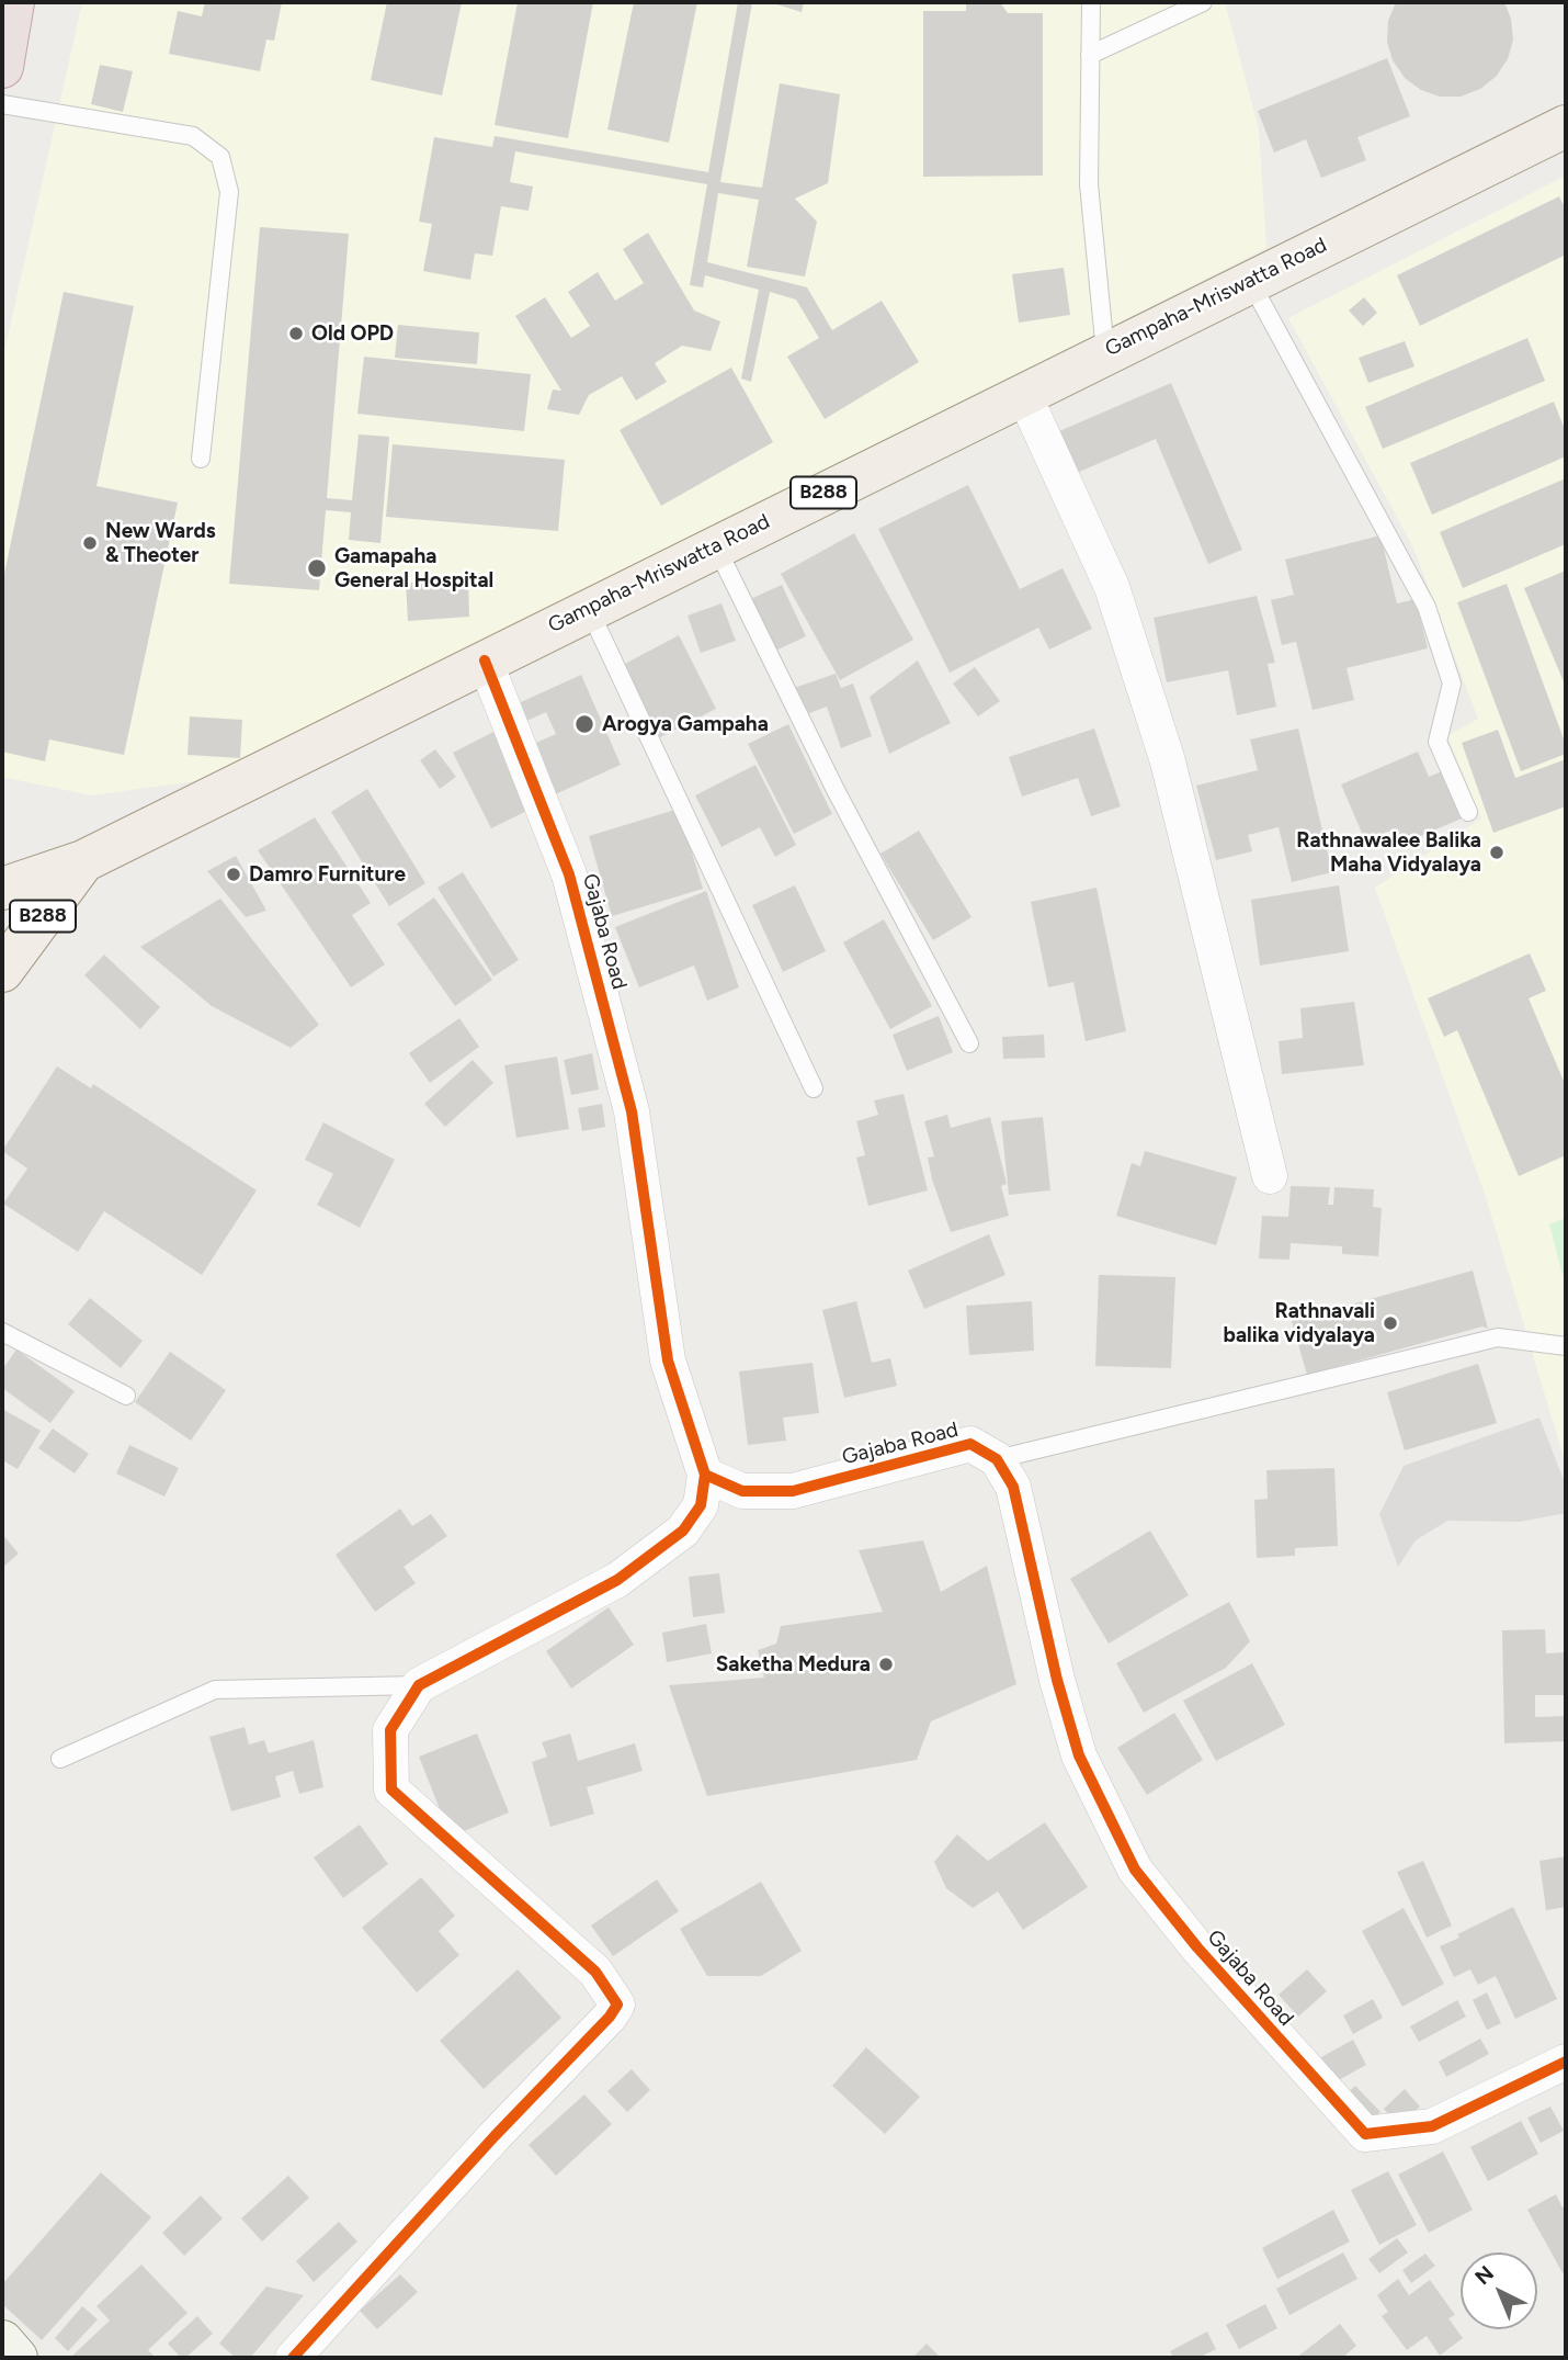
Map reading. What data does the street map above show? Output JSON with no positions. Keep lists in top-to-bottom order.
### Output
{
  "streets": {
    "main road": ["Gampaha-Mriswatta Road", "B288"],
    "street": ["Gajaba Road"]
  },
  "crossings": [
    ["Gampaha-Mriswatta Road", "Gajaba Road"]
  ],
  "places": [
    "Old OPD",
    "New Wards & Theoter",
    "Gamapaha General Hospital",
    "Arogya Gampaha",
    "Rathnawalee Balika Maha Vidyalaya",
    "Damro Furniture",
    "Rathnavali balika vidyalaya",
    "Saketha Medura"
  ],
  "north": "top left"
}
